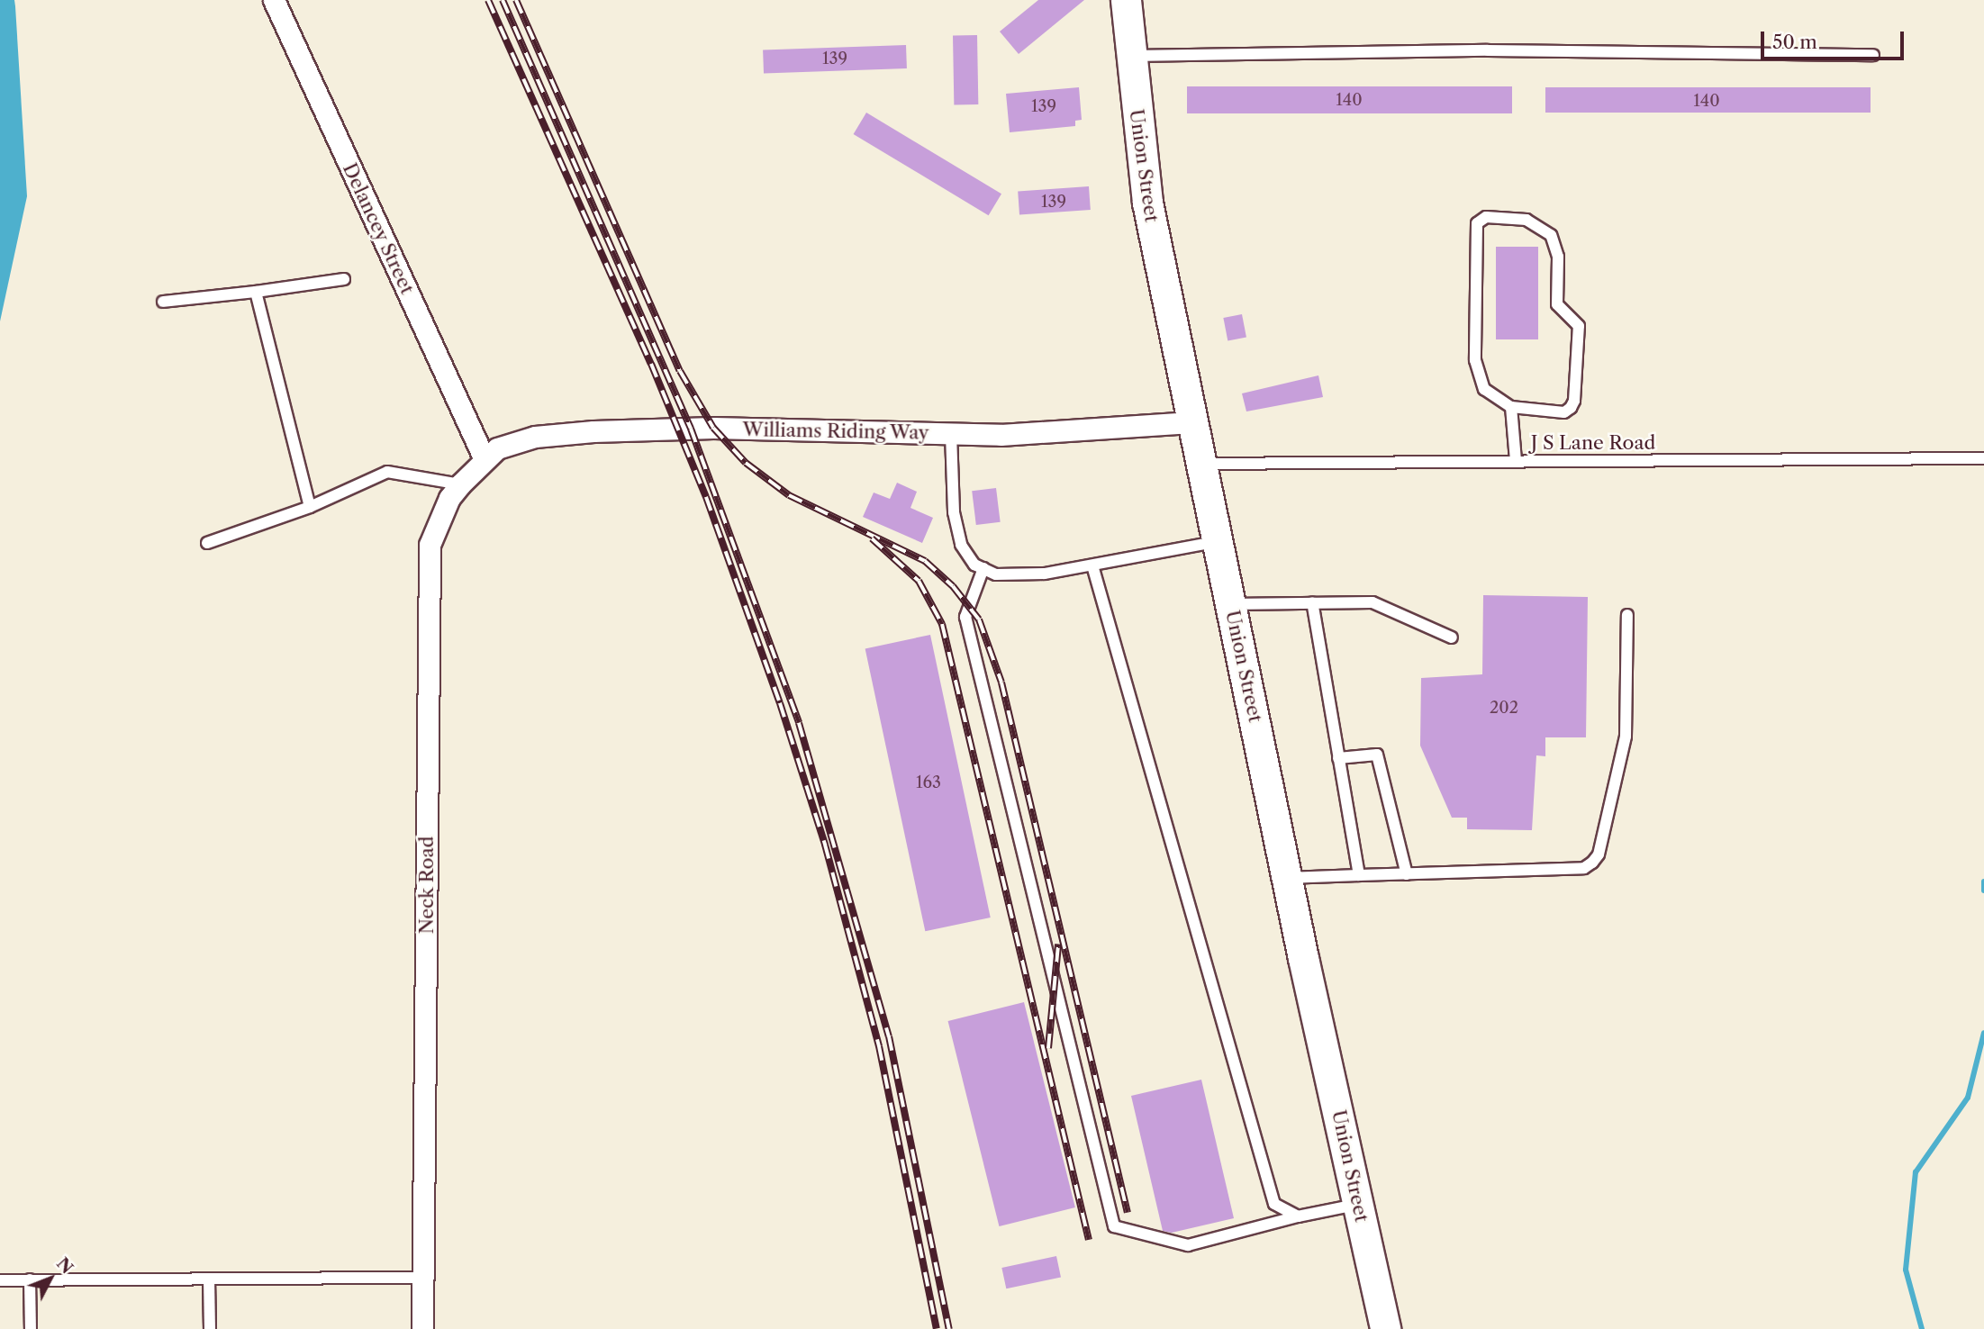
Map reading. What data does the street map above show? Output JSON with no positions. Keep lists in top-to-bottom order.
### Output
{
  "streets": {
    "main road": ["Union Street"],
    "street": ["Delancey Street", "Williams Riding Way", "Neck Road"],
    "lane": ["J S Lane Road"]
  },
  "crossings": [
    ["Union Street", "Williams Riding Way"],
    ["Union Street", "J S Lane Road"],
    ["Delancey Street", "Williams Riding Way"],
    ["Delancey Street", "Neck Road"],
    ["Williams Riding Way", "Neck Road"]
  ],
  "house_numbers": [
    "139",
    "140",
    "140",
    "139",
    "139",
    "202",
    "163"
  ],
  "scale_bar": "50 m",
  "north": "top right"
}
